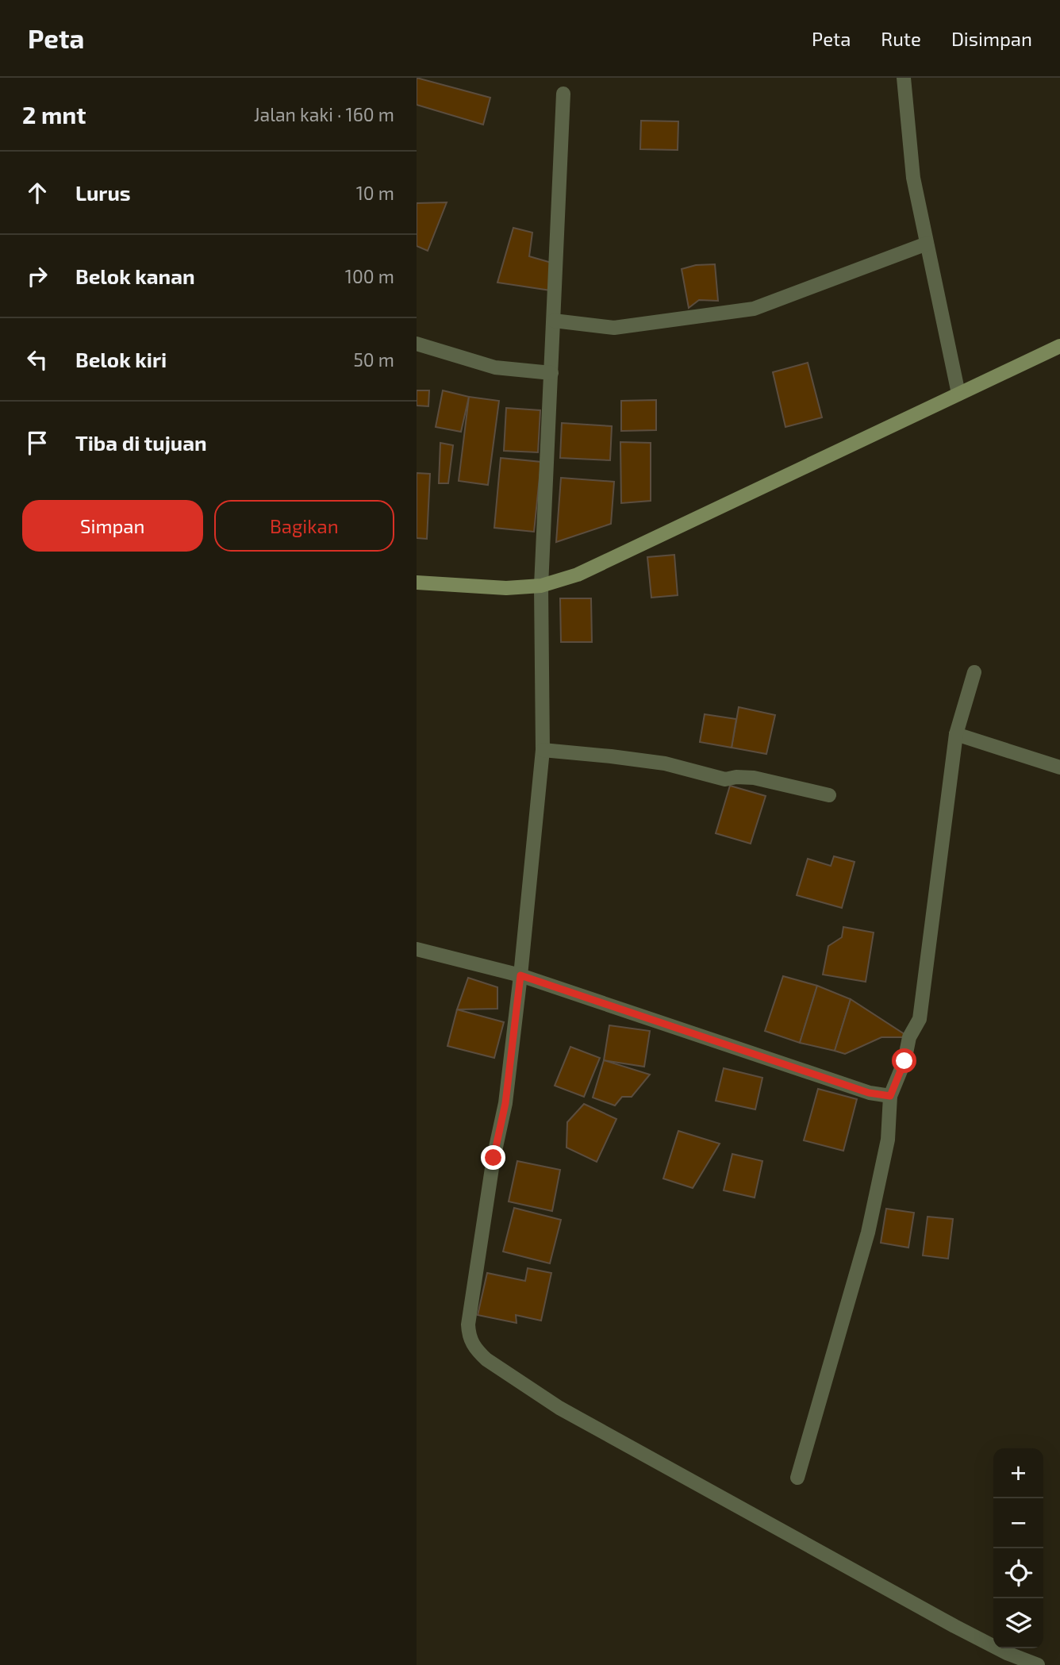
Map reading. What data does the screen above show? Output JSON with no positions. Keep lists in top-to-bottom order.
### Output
{
  "page": {
    "header": "Peta",
    "nav": ["Peta", "Rute", "Disimpan"],
    "heading": ["2 mnt", "Jalan kaki · 160 m"],
    "list": [
      ["Lurus", "10 m"],
      ["Belok kanan", "100 m"],
      ["Belok kiri", "50 m"],
      "Tiba di tujuan"
    ],
    "buttons": ["Simpan", "Bagikan"],
    "map_buttons": ["+", "−"]
  }
}
